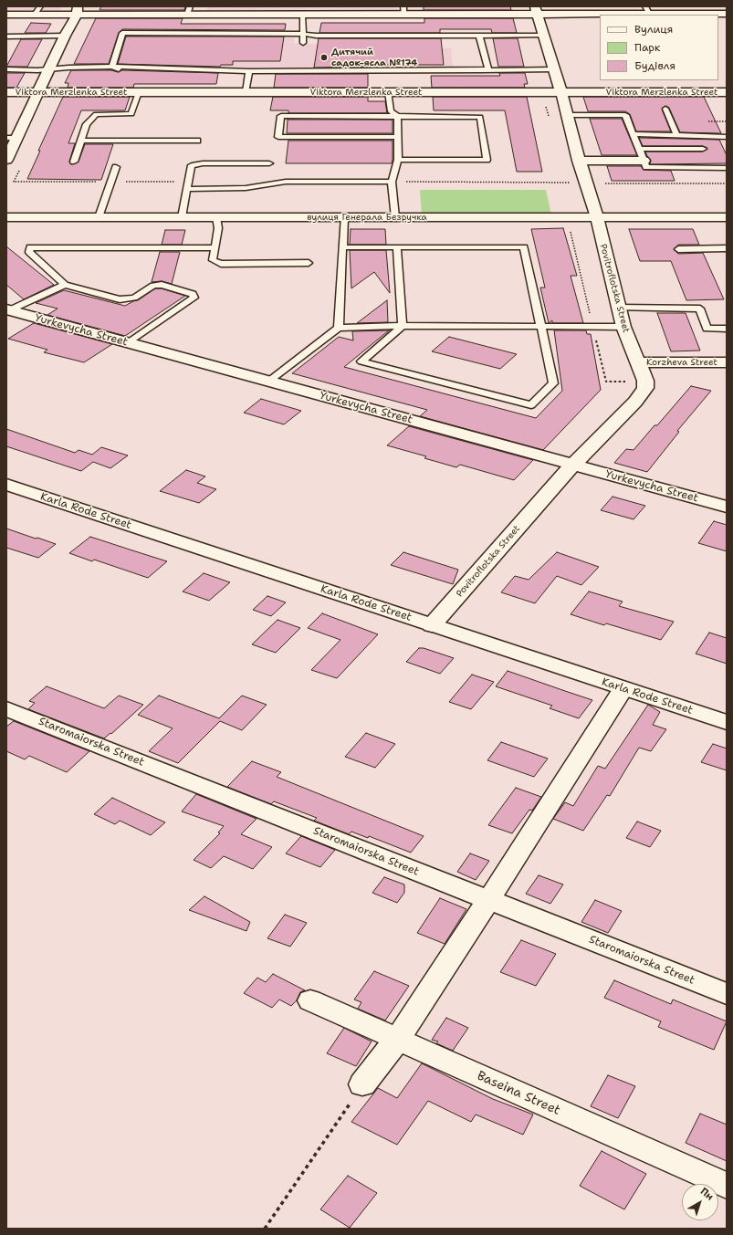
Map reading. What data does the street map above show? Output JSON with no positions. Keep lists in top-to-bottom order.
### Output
{
  "streets": {
    "street": [
      "Viktora Merzlenka Street",
      "вулиця Генерала Безручка",
      "Povitroflotska Street",
      "Yurkevycha Street",
      "Korzheva Street",
      "Karla Rode Street",
      "Staromaiorska Street",
      "Baseina Street"
    ]
  },
  "crossings": [
    ["Viktora Merzlenka Street", "Povitroflotska Street"],
    ["вулиця Генерала Безручка", "Povitroflotska Street"],
    ["Povitroflotska Street", "Yurkevycha Street"],
    ["Povitroflotska Street", "Korzheva Street"],
    ["Povitroflotska Street", "Karla Rode Street"]
  ],
  "places": ["Дитячий садок-ясла №174"],
  "legend": ["Вулиця", "Парк", "Будівля"],
  "north": "top right"
}
